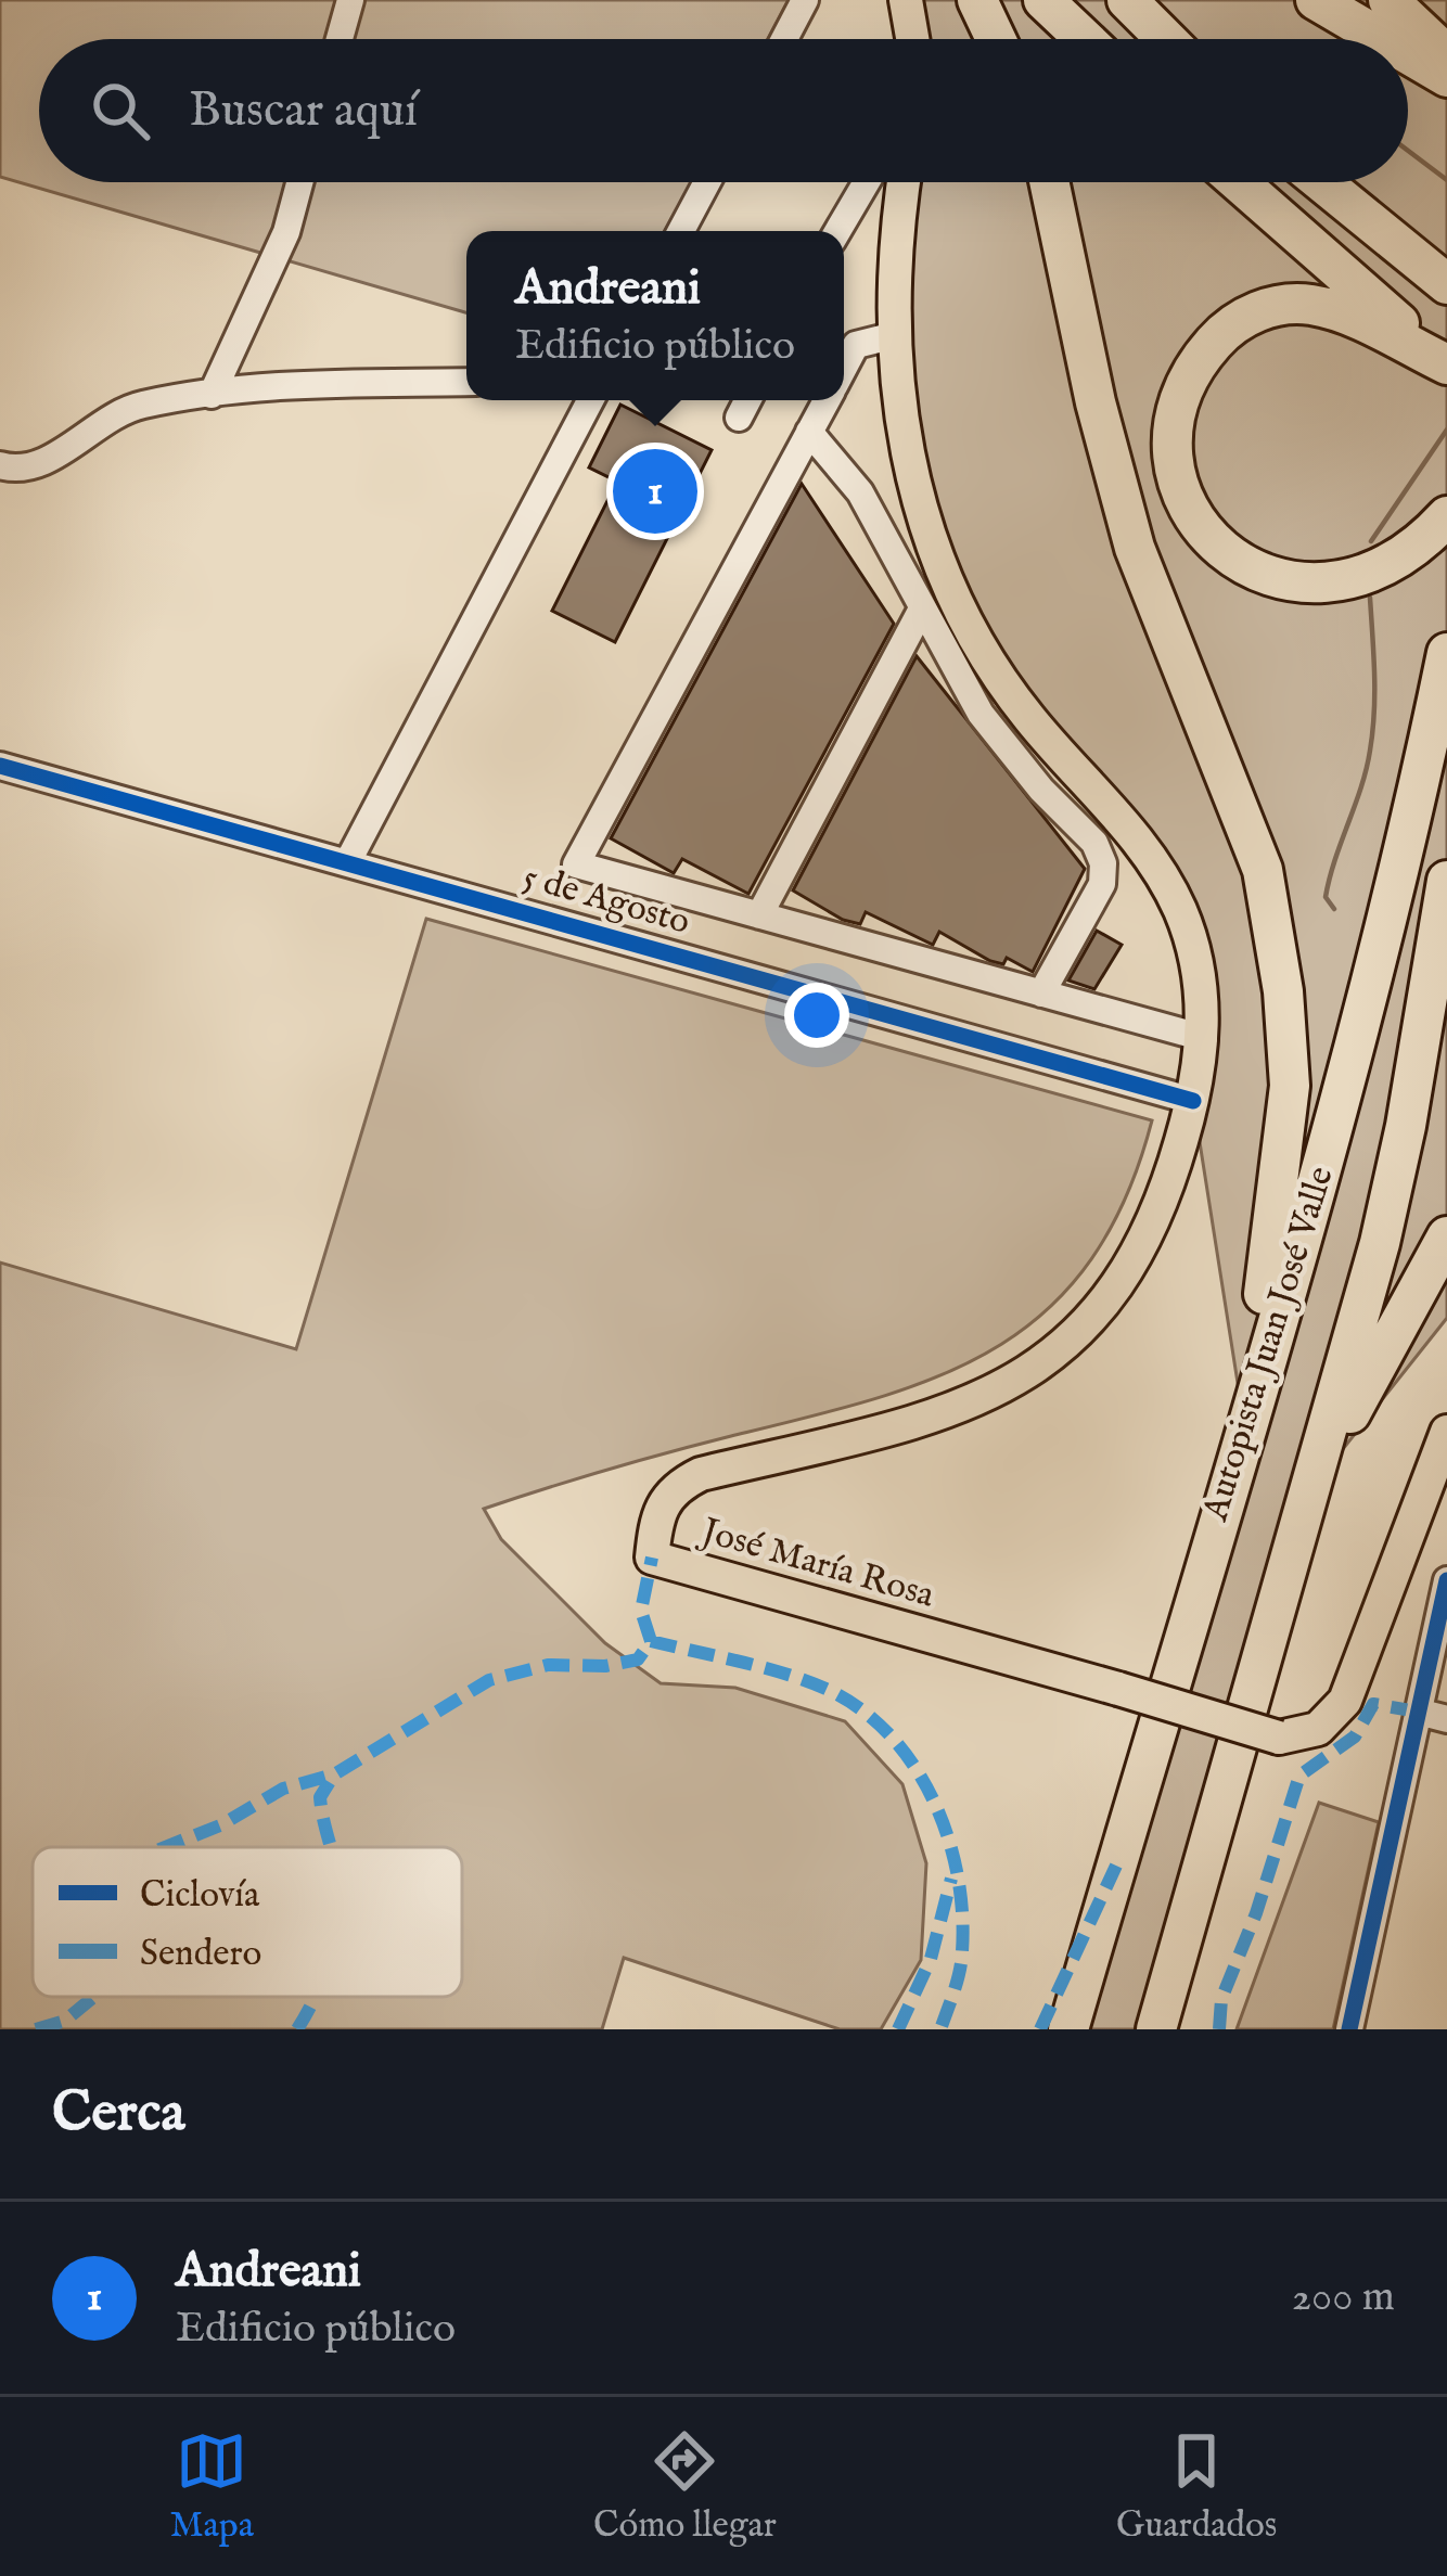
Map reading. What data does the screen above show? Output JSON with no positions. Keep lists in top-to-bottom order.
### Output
{
  "streets": {
    "highway": ["Autopista Juan José Valle"],
    "main road": ["José María Rosa"],
    "street": ["5 de Agosto"]
  },
  "crossings": [
    ["5 de Agosto", "José María Rosa"]
  ],
  "legend": ["Ciclovía", "Sendero"],
  "page": {
    "search": "Buscar aquí",
    "popup": ["Andreani", "Edificio público"],
    "pins": "1",
    "heading": "Cerca",
    "list": [
      {
        "mark": "1",
        "name": "Andreani",
        "note": "Edificio público",
        "value": "200 m"
      }
    ],
    "nav": ["Mapa", "Cómo llegar", "Guardados"]
  }
}
